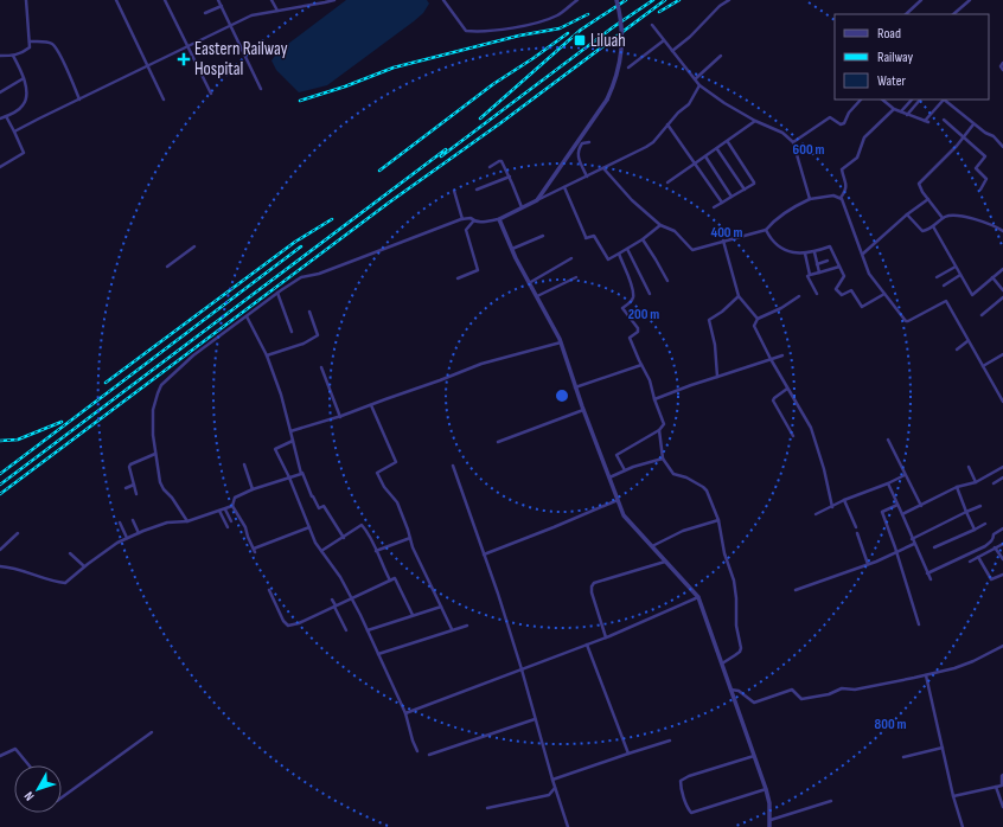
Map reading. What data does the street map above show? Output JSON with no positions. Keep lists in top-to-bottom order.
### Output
{
  "places": {
    "transit": ["Liluah"],
    "health": ["Eastern Railway Hospital"]
  },
  "legend": ["Road", "Railway", "Water"],
  "north": "bottom left",
  "rings": [
    "600 m",
    "400 m",
    "200 m",
    "800 m"
  ]
}
